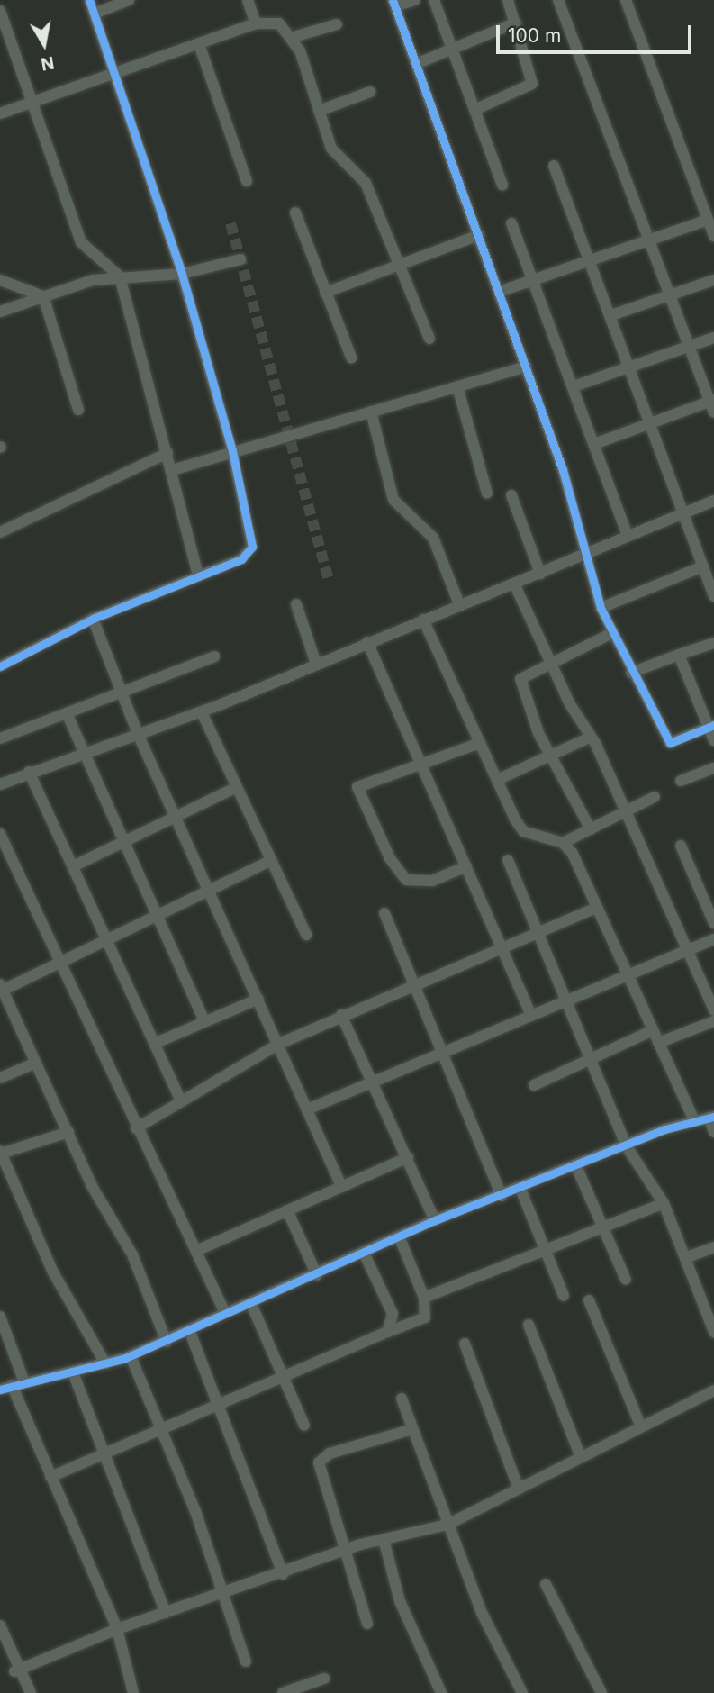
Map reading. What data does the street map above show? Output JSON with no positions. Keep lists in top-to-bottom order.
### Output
{
  "scale_bar": "100 m",
  "north": "bottom"
}
